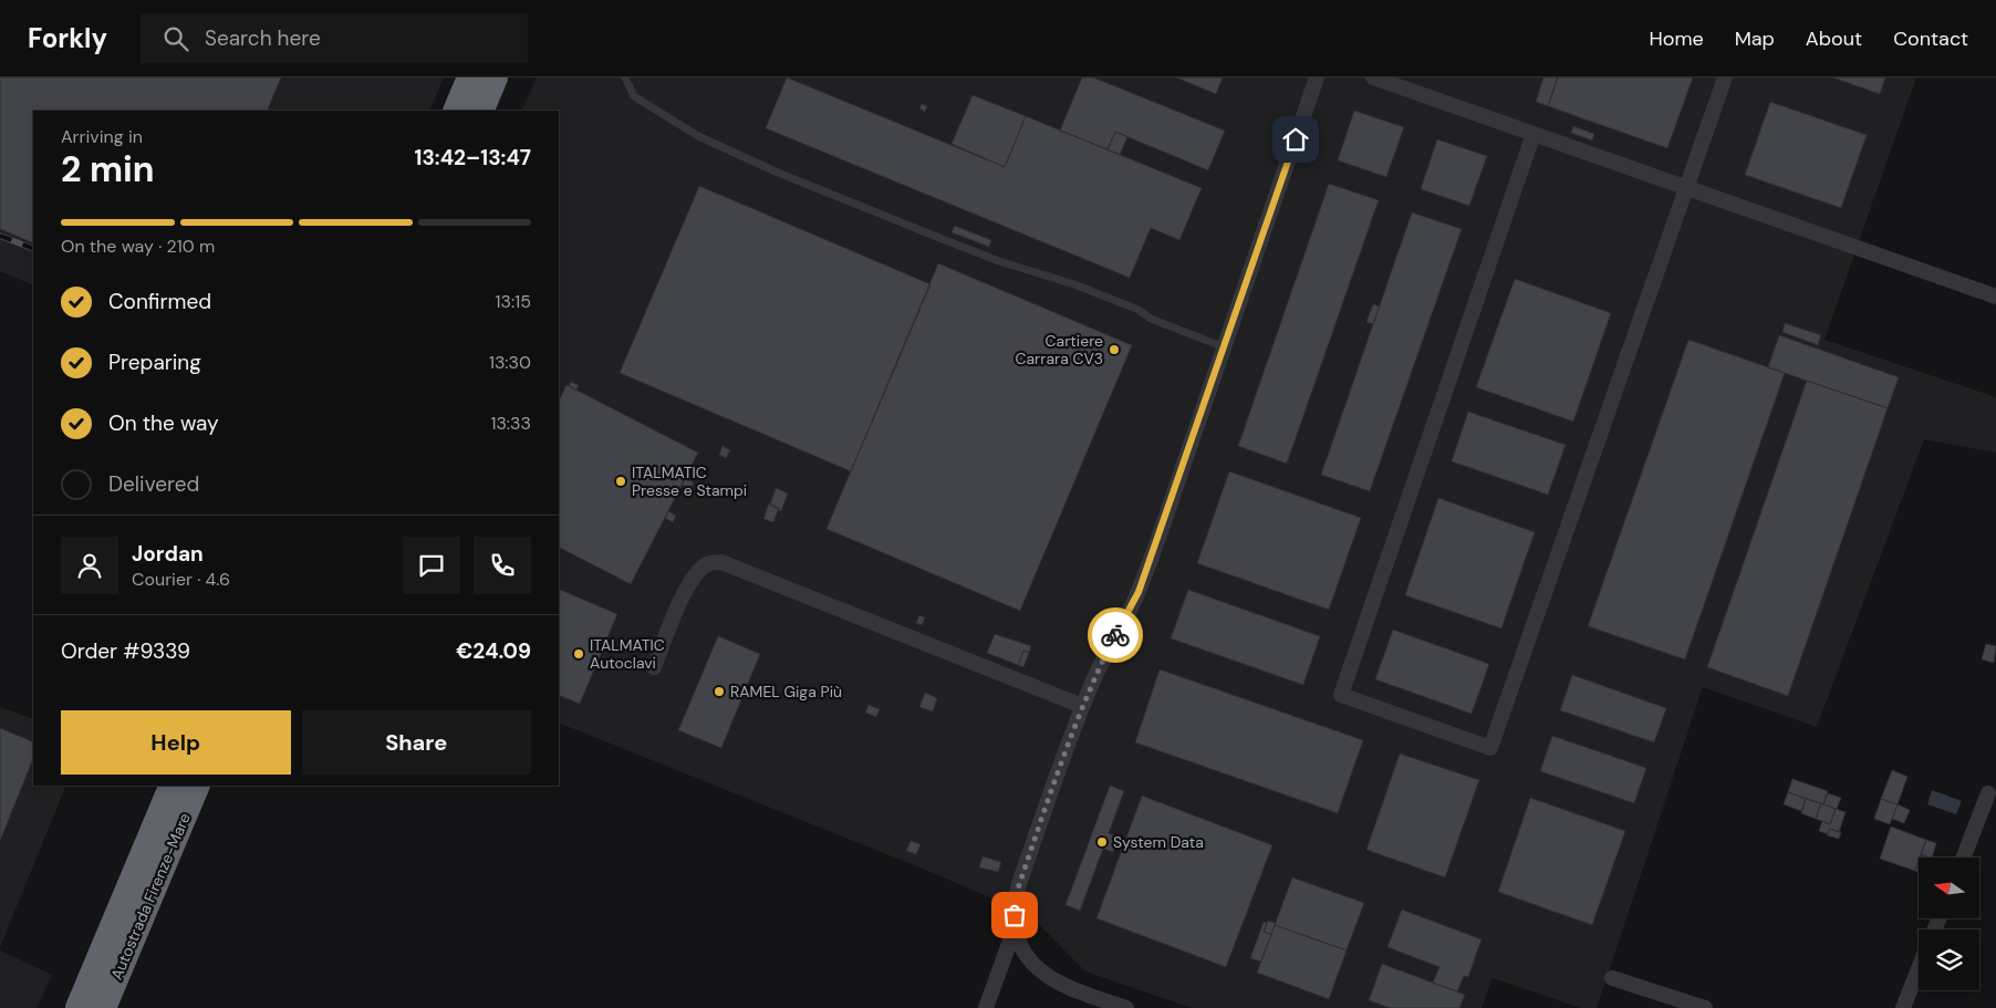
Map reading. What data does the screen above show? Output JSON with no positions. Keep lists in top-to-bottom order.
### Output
{
  "streets": {
    "highway": ["Autostrada Firenze-Mare"]
  },
  "places": [
    "Cartiere Carrara CV3",
    "ITALMATIC Presse e Stampi",
    "ITALMATIC Autoclavi",
    "RAMEL Giga Più",
    "System Data"
  ],
  "north": "left",
  "page": {
    "header": "Forkly",
    "search": "Search here",
    "nav": [
      "Home",
      "Map",
      "About",
      "Contact"
    ],
    "heading": ["2 min", "Arriving in", "13:42–13:47"],
    "panel": [
      "Jordan",
      "Courier · 4.6",
      "Order #9339",
      "€24.09"
    ],
    "bar": "On the way · 210 m",
    "list": [
      ["Confirmed", "13:15"],
      ["Preparing", "13:30"],
      ["On the way", "13:33"],
      "Delivered"
    ],
    "buttons": ["Help", "Share"]
  }
}
